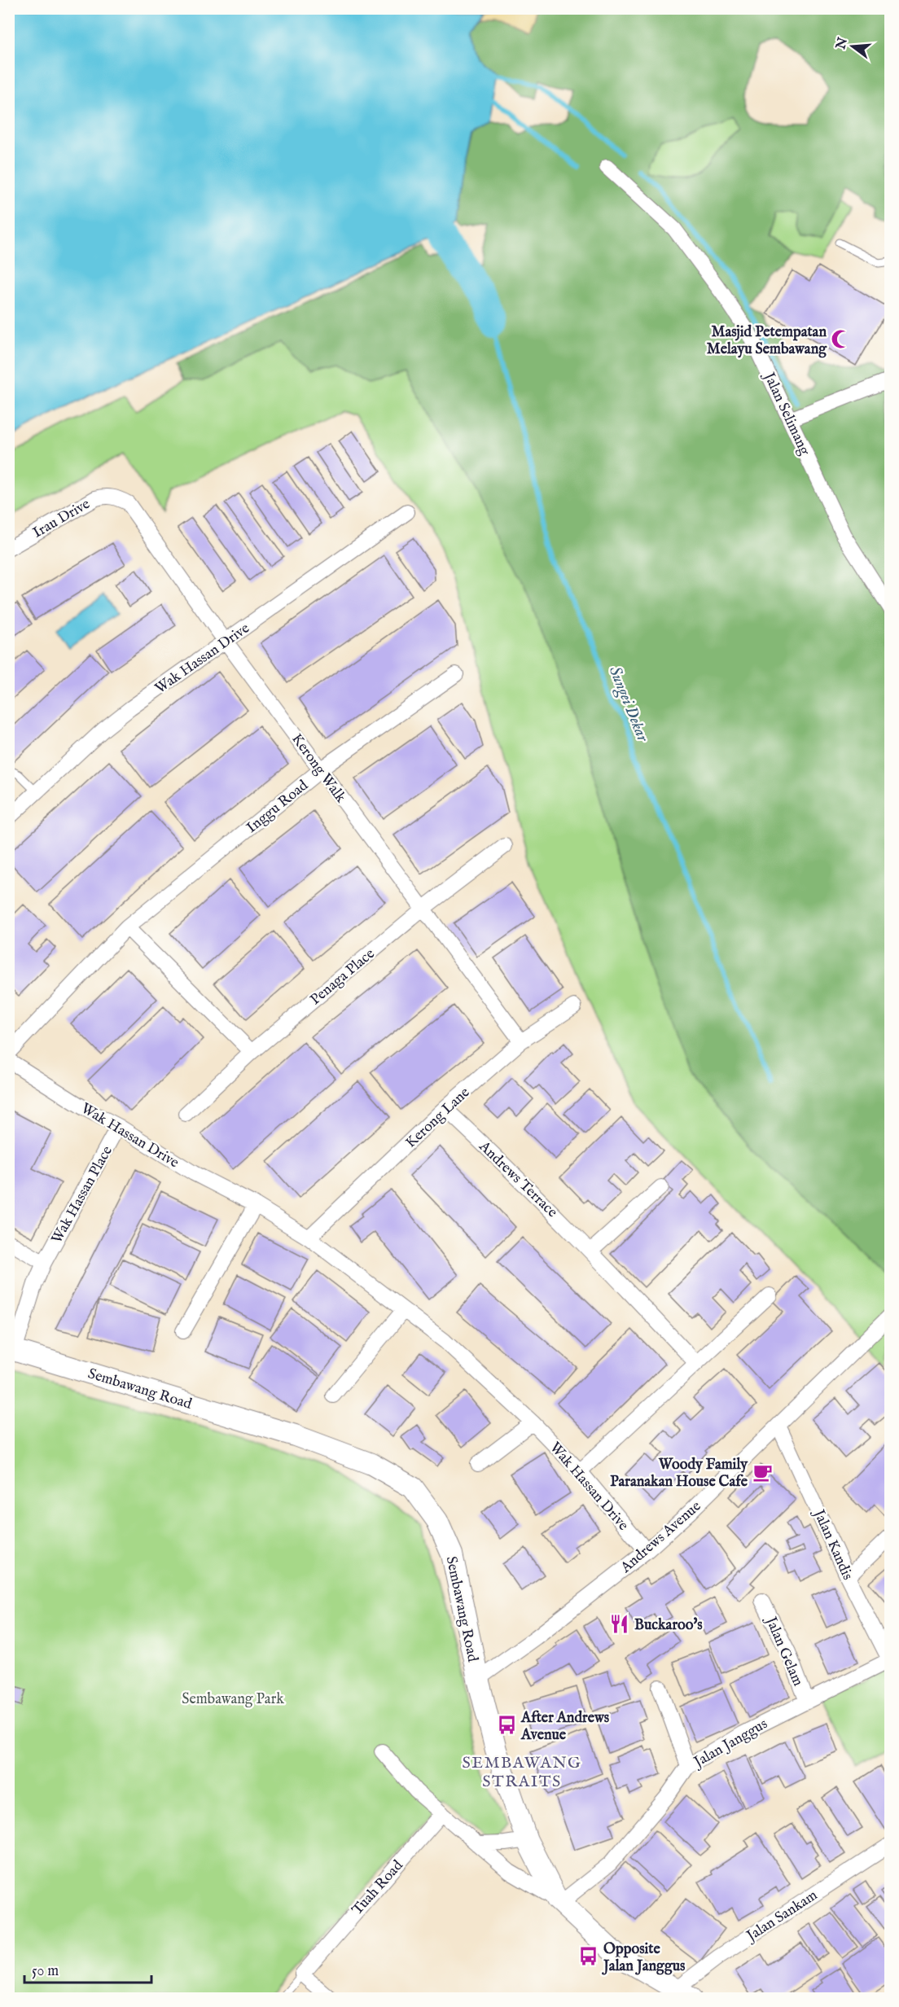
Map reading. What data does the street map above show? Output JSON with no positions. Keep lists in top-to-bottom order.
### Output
{
  "streets": {
    "street": [
      "Jalan Selimang",
      "Irau Drive",
      "Wak Hassan Drive",
      "Kerong Walk",
      "Inggu Road",
      "Penaga Place",
      "Kerong Lane",
      "Andrews Terrace",
      "Wak Hassan Place",
      "Sembawang Road",
      "Andrews Avenue",
      "Jalan Kandis",
      "Jalan Gelam",
      "Jalan Janggus",
      "Tuah Road",
      "Jalan Sankam"
    ]
  },
  "crossings": [
    ["Irau Drive", "Kerong Walk"],
    ["Wak Hassan Drive", "Kerong Walk"],
    ["Wak Hassan Drive", "Kerong Lane"],
    ["Wak Hassan Drive", "Wak Hassan Place"],
    ["Wak Hassan Drive", "Andrews Avenue"],
    ["Kerong Walk", "Inggu Road"],
    ["Kerong Walk", "Penaga Place"],
    ["Kerong Walk", "Kerong Lane"],
    ["Kerong Lane", "Andrews Terrace"],
    ["Wak Hassan Place", "Sembawang Road"],
    ["Sembawang Road", "Andrews Avenue"],
    ["Sembawang Road", "Jalan Janggus"],
    ["Sembawang Road", "Jalan Sankam"],
    ["Andrews Avenue", "Jalan Kandis"],
    ["Jalan Kandis", "Jalan Janggus"],
    ["Jalan Gelam", "Jalan Janggus"]
  ],
  "districts": ["SEMBAWANG STRAITS"],
  "water": ["Sungei Dekar"],
  "parks": ["Sembawang Park"],
  "places": {
    "mosque": ["Masjid Petempatan Melayu Sembawang"],
    "cafe": ["Woody Family Paranakan House Cafe"],
    "restaurant": ["Buckaroo's"],
    "bus stop": ["After Andrews Avenue", "Opposite Jalan Janggus"]
  },
  "scale_bar": "50 m",
  "north": "left"
}
